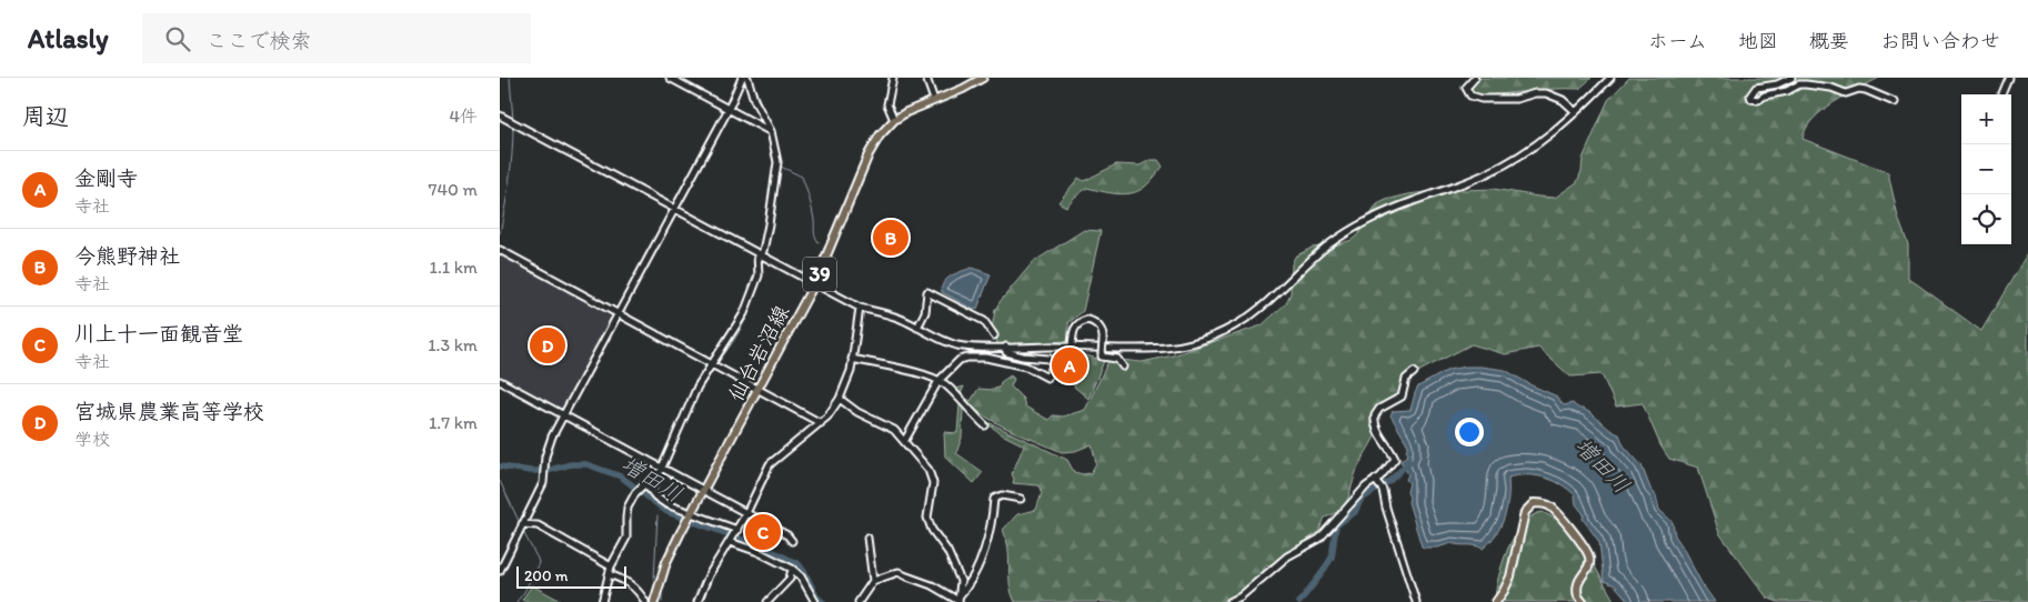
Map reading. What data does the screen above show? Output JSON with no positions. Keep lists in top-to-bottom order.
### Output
{
  "streets": {
    "main road": ["39", "仙台岩沼線"]
  },
  "water": ["増田川"],
  "scale_bar": "200 m",
  "page": {
    "header": "Atlasly",
    "search": "ここで検索",
    "nav": [
      "ホーム",
      "地図",
      "概要",
      "お問い合わせ"
    ],
    "heading": ["周辺", "4件"],
    "map_buttons": ["+", "−"],
    "list": [
      {
        "mark": "A",
        "name": "金剛寺",
        "note": "寺社",
        "value": "740 m"
      },
      {
        "mark": "B",
        "name": "今熊野神社",
        "note": "寺社",
        "value": "1.1 km"
      },
      {
        "mark": "C",
        "name": "川上十一面観音堂",
        "note": "寺社",
        "value": "1.3 km"
      },
      {
        "mark": "D",
        "name": "宮城県農業高等学校",
        "note": "学校",
        "value": "1.7 km"
      }
    ],
    "pins": [
      "B",
      "D",
      "A",
      "C"
    ],
    "scale": "200 m"
  }
}
